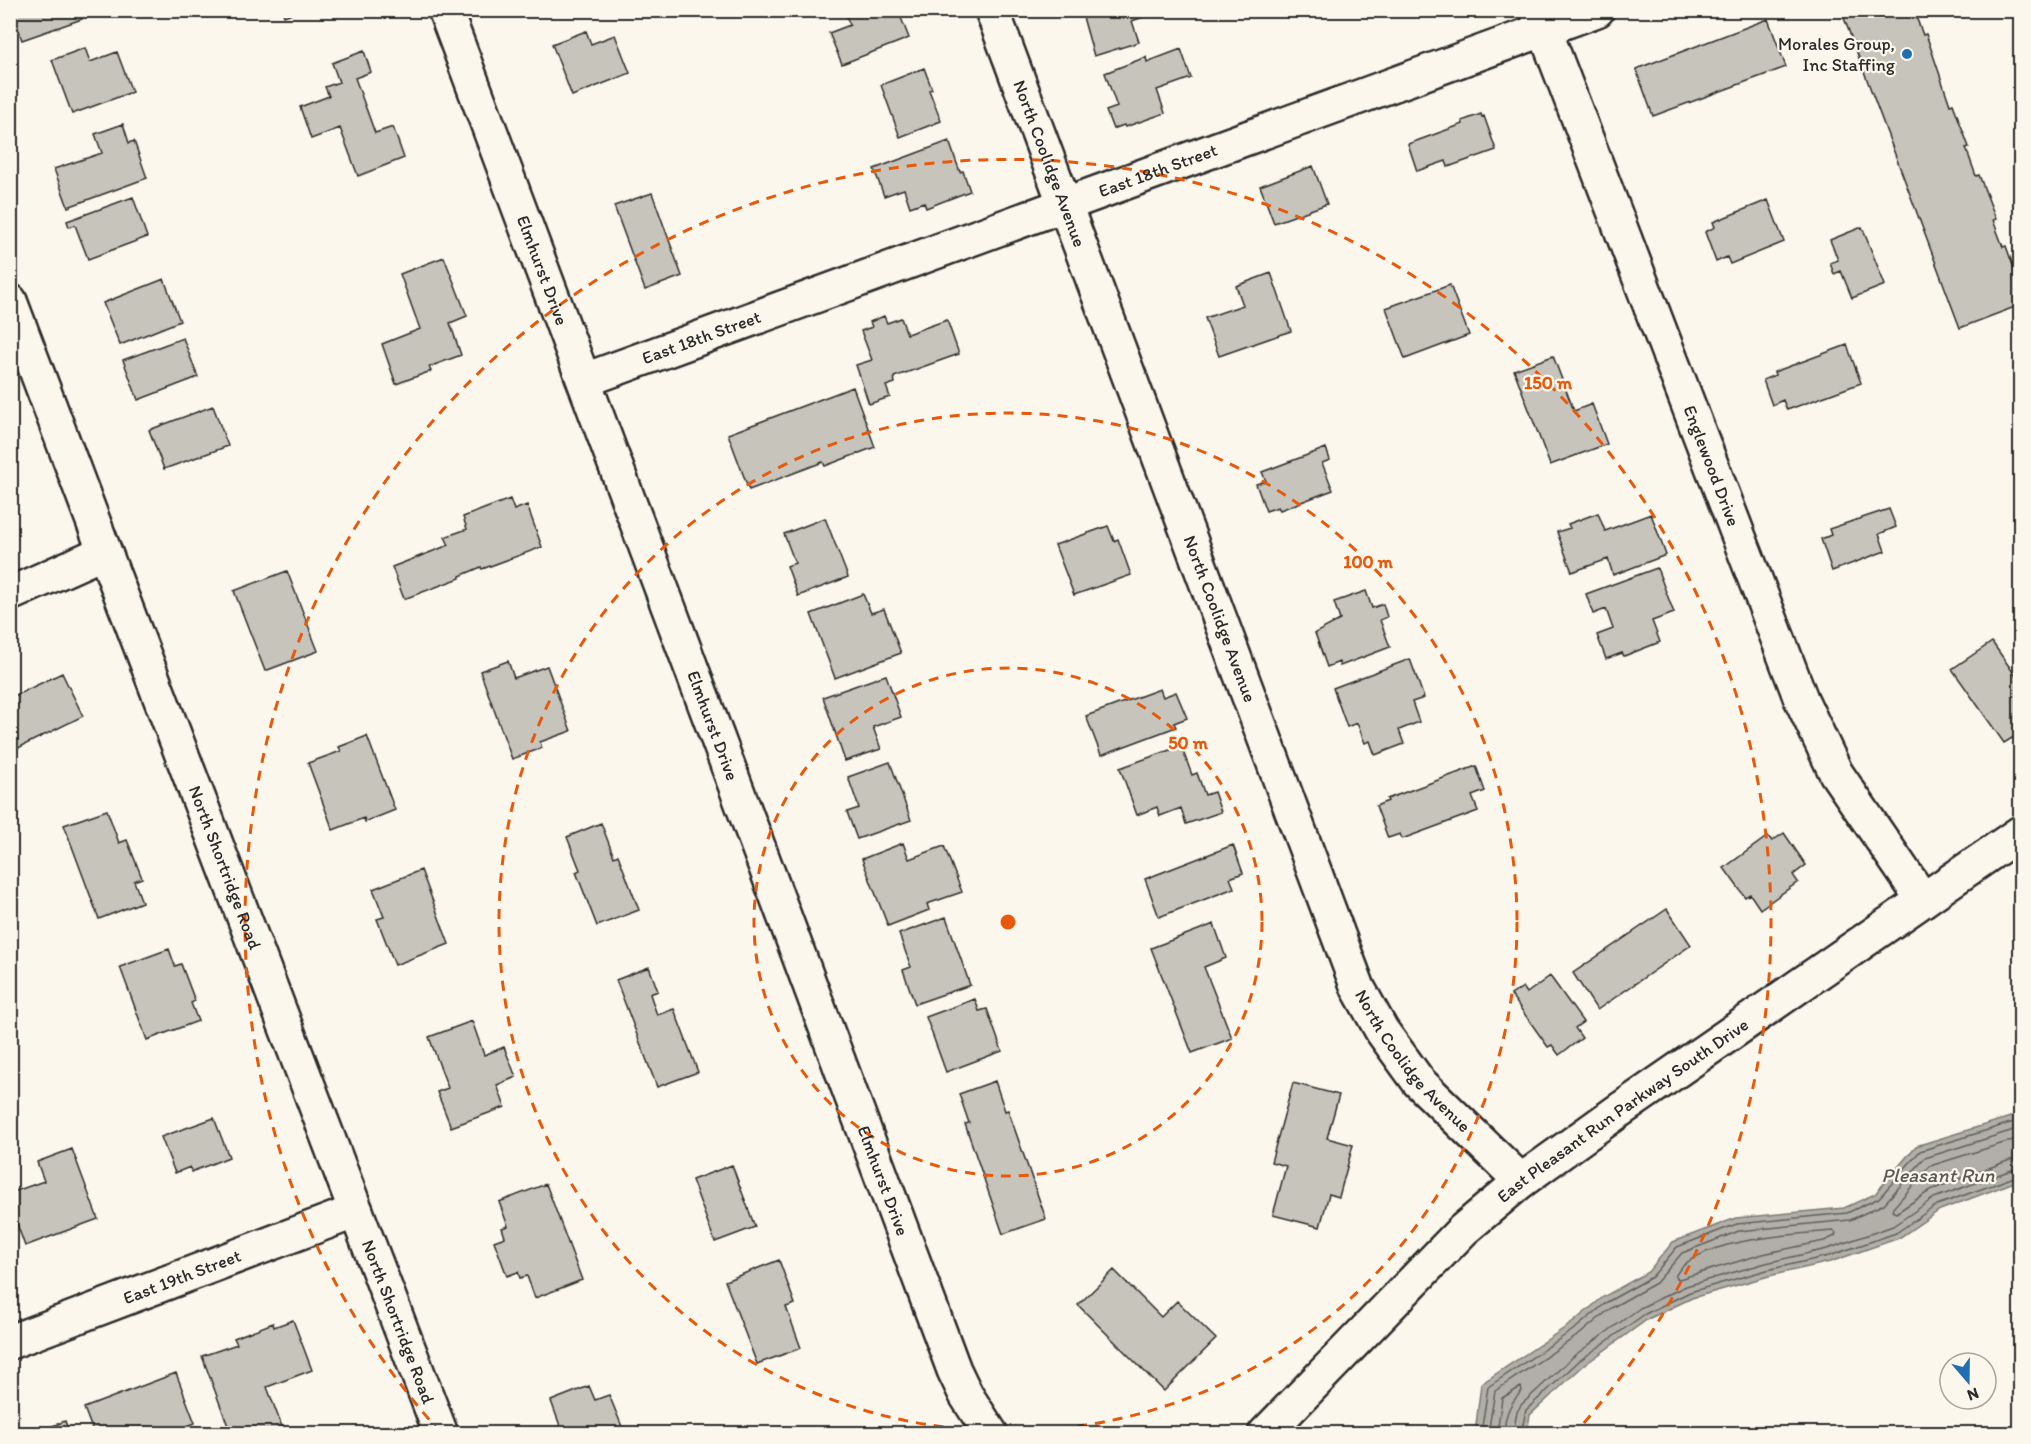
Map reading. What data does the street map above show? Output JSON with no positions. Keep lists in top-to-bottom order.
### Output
{
  "streets": {
    "street": [
      "North Coolidge Avenue",
      "East 18th Street",
      "Elmhurst Drive",
      "Englewood Drive",
      "North Shortridge Road",
      "East Pleasant Run Parkway South Drive",
      "East 19th Street"
    ]
  },
  "crossings": [
    ["North Coolidge Avenue", "East 18th Street"],
    ["North Coolidge Avenue", "East Pleasant Run Parkway South Drive"],
    ["East 18th Street", "Elmhurst Drive"],
    ["East 18th Street", "Englewood Drive"],
    ["Englewood Drive", "East Pleasant Run Parkway South Drive"],
    ["North Shortridge Road", "East 19th Street"]
  ],
  "water": ["Pleasant Run"],
  "places": ["Morales Group, Inc Staffing"],
  "north": "bottom",
  "rings": ["150 m", "100 m", "50 m"]
}
